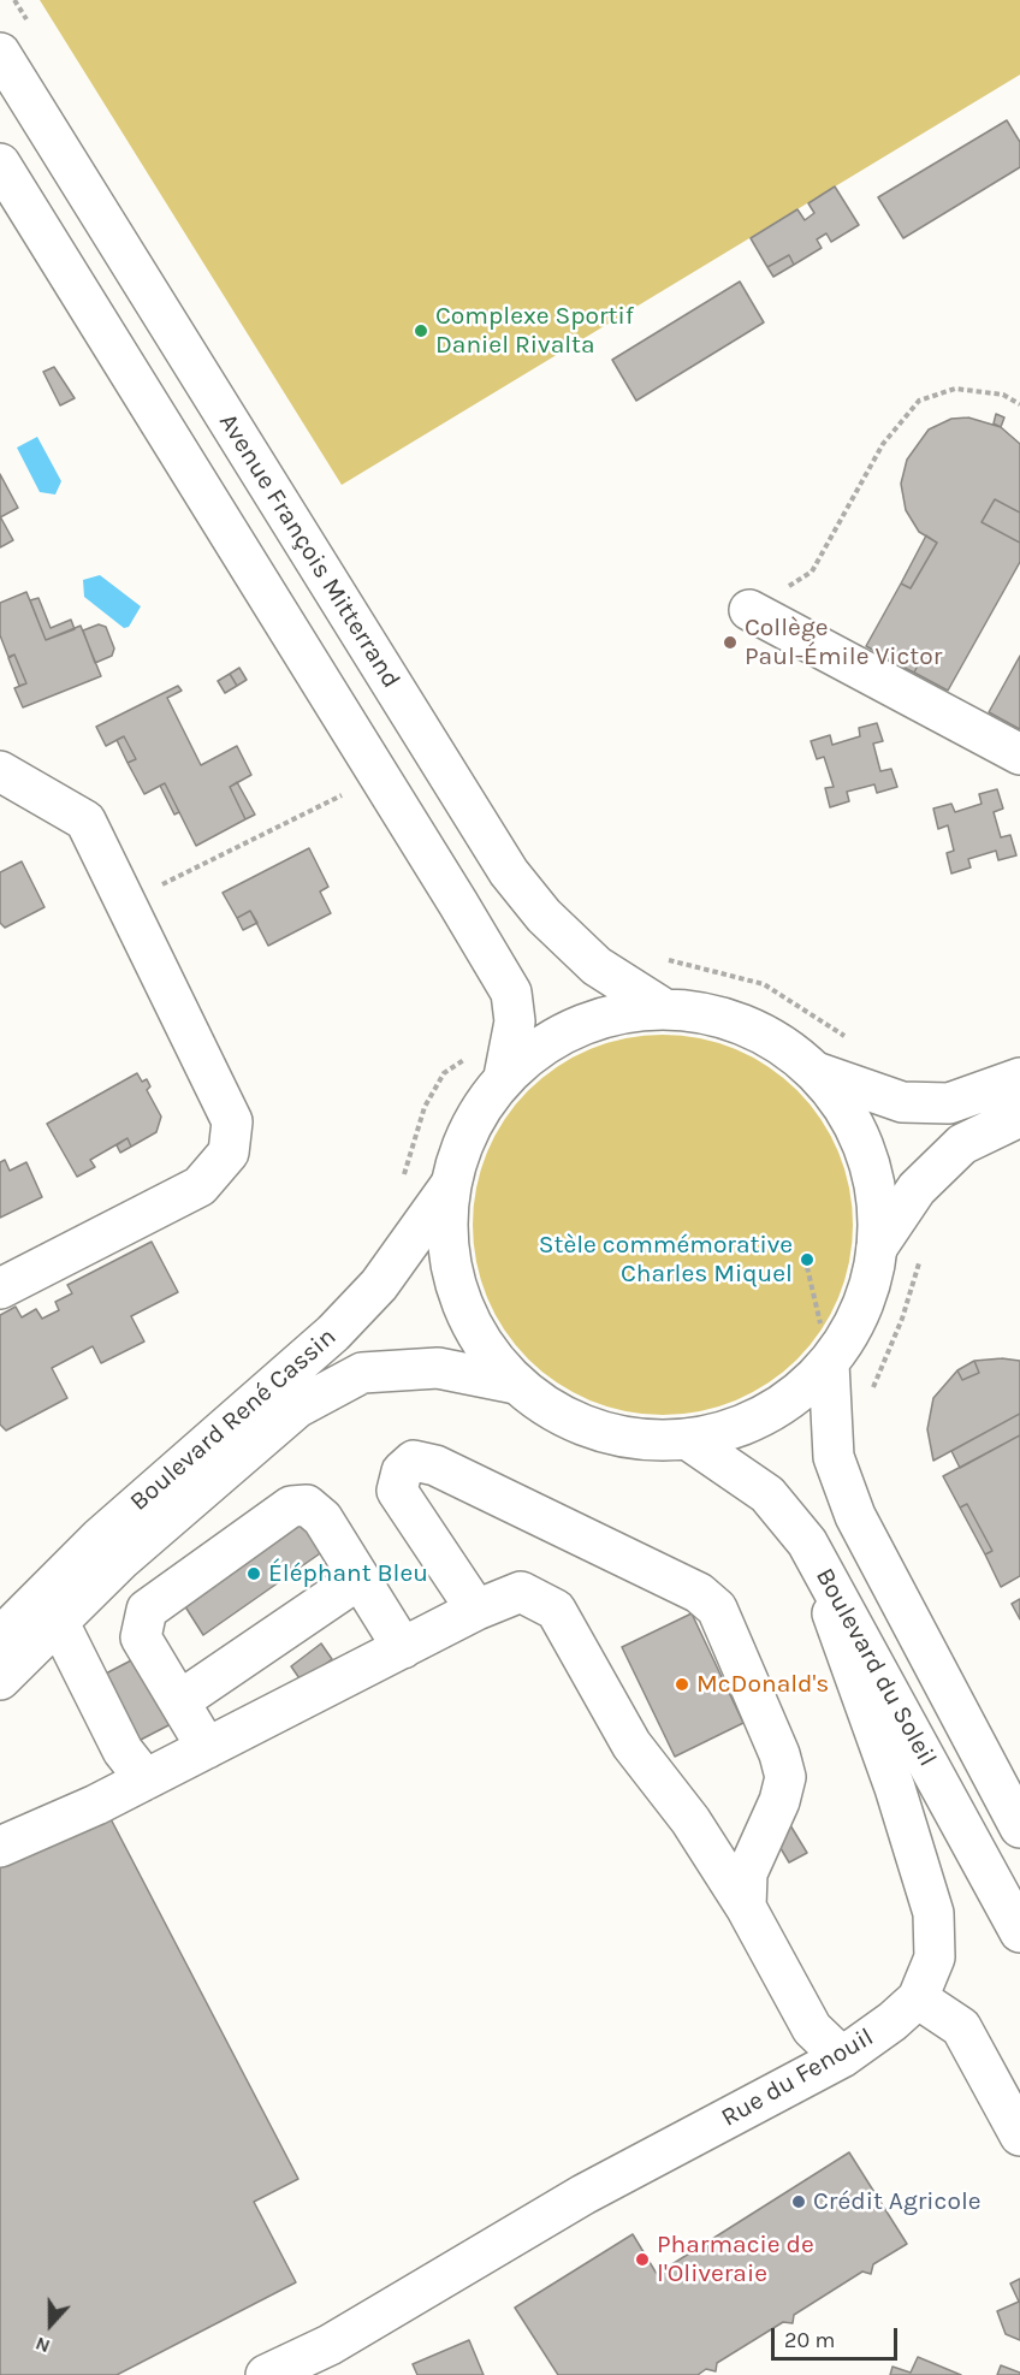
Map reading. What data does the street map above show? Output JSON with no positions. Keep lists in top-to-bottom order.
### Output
{
  "streets": {
    "main road": [
      "Avenue François Mitterrand",
      "Boulevard René Cassin",
      "Boulevard du Soleil",
      "Rue du Fenouil"
    ]
  },
  "crossings": [
    ["Boulevard du Soleil", "Rue du Fenouil"]
  ],
  "places": [
    "Complexe Sportif Daniel Rivalta",
    "Collège Paul-Émile Victor",
    "Stèle commémorative Charles Miquel",
    "Éléphant Bleu",
    "McDonald's",
    "Crédit Agricole",
    "Pharmacie de l'Oliveraie"
  ],
  "scale_bar": "20 m",
  "north": "bottom"
}
